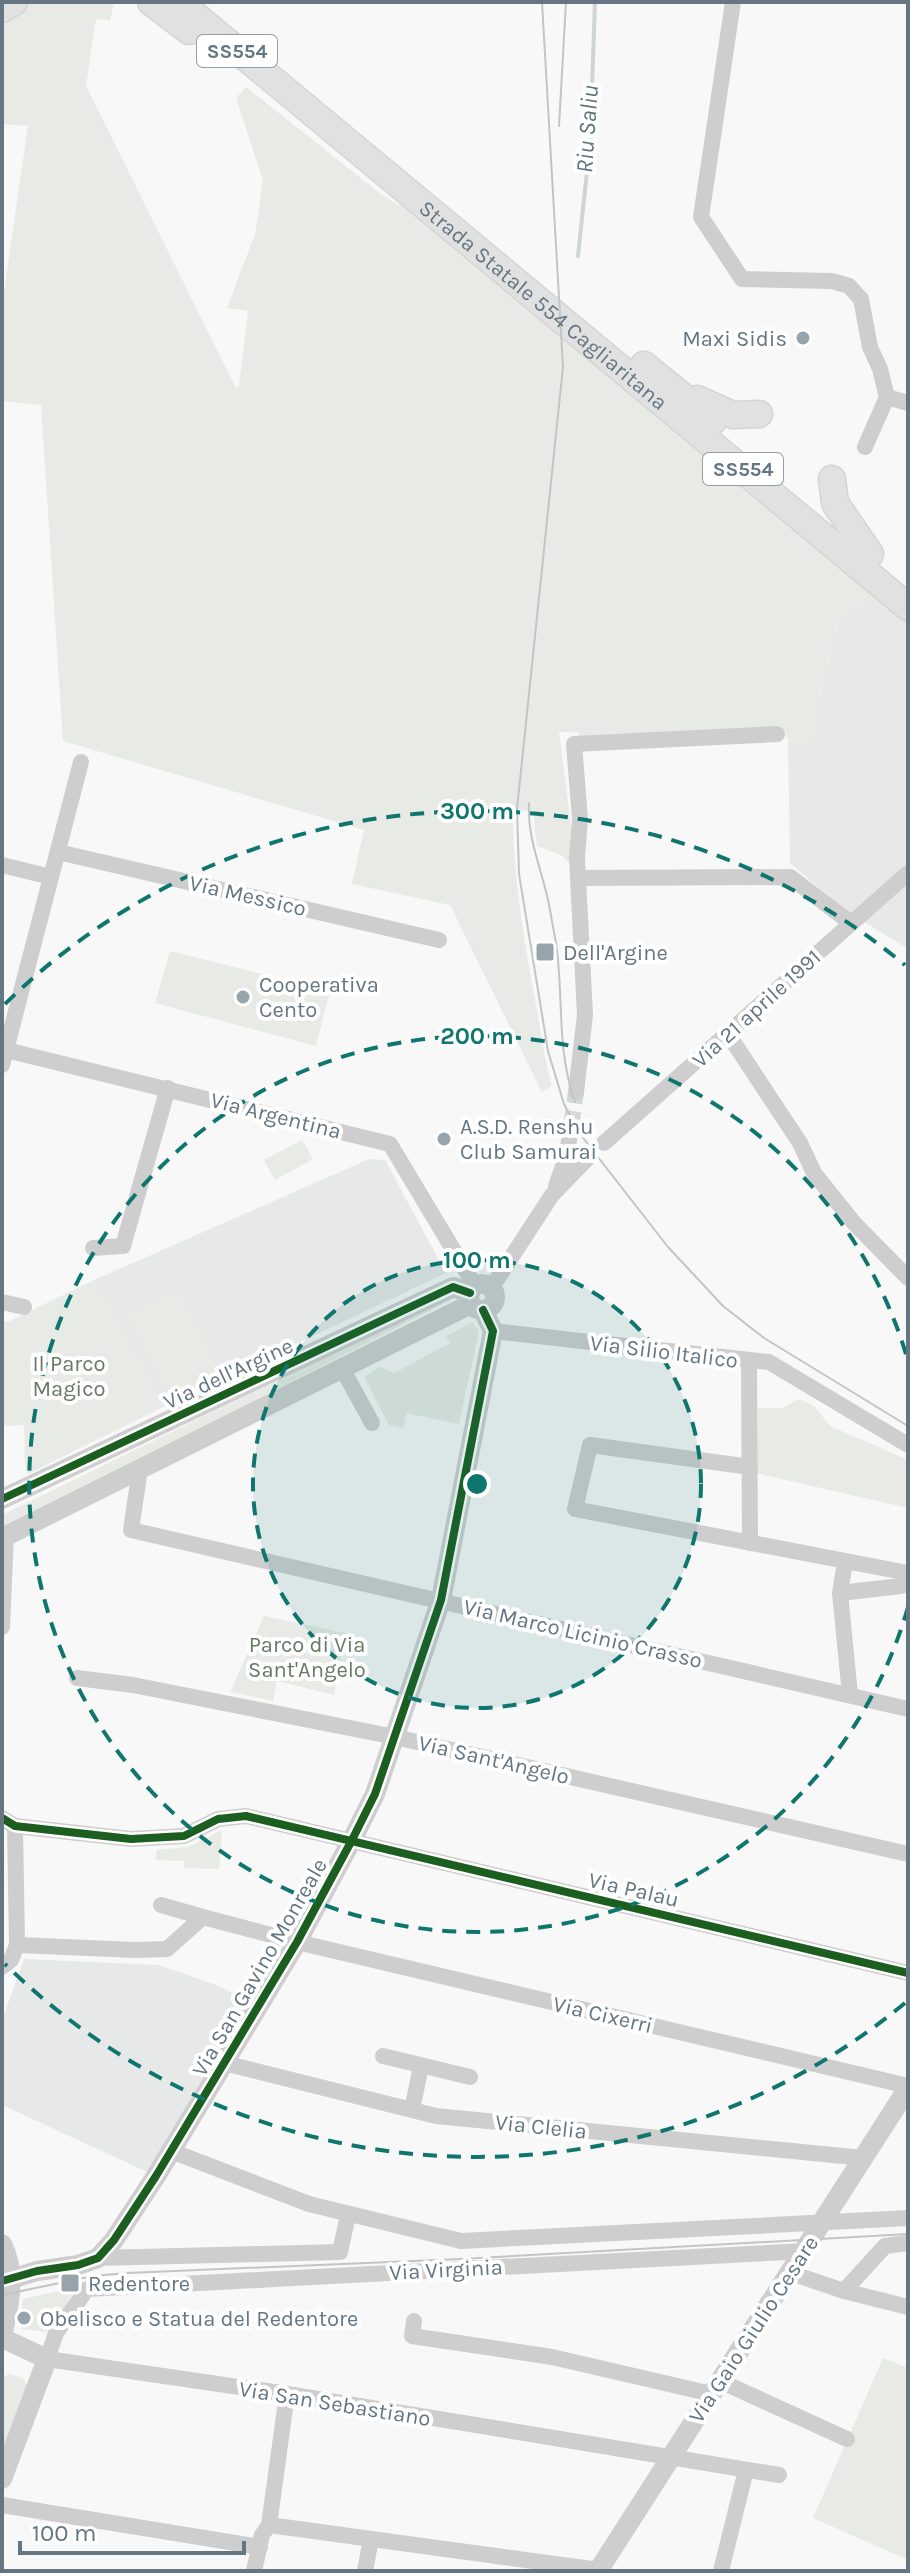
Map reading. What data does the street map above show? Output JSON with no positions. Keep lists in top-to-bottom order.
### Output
{
  "streets": {
    "highway": ["SS554", "Strada Statale 554 Cagliaritana"],
    "street": [
      "Via Messico",
      "Via 21 aprile 1991",
      "Via Argentina",
      "Via Silio Italico",
      "Via dell'Argine",
      "Via Marco Licinio Crasso",
      "Via Sant'Angelo",
      "Via Palau",
      "Via San Gavino Monreale",
      "Via Cixerri",
      "Via Clelia",
      "Via Virginia",
      "Via Gaio Giulio Cesare",
      "Via San Sebastiano"
    ]
  },
  "crossings": [
    ["Via Argentina", "Via dell'Argine"],
    ["Via Silio Italico", "Via San Gavino Monreale"],
    ["Via dell'Argine", "Via Marco Licinio Crasso"],
    ["Via Marco Licinio Crasso", "Via San Gavino Monreale"],
    ["Via Sant'Angelo", "Via San Gavino Monreale"],
    ["Via Palau", "Via San Gavino Monreale"],
    ["Via San Gavino Monreale", "Via Cixerri"],
    ["Via San Gavino Monreale", "Via Clelia"],
    ["Via San Gavino Monreale", "Via Virginia"],
    ["Via Cixerri", "Via Gaio Giulio Cesare"],
    ["Via Clelia", "Via Gaio Giulio Cesare"],
    ["Via Virginia", "Via Gaio Giulio Cesare"],
    ["Via Virginia", "Via San Sebastiano"],
    ["Via Gaio Giulio Cesare", "Via San Sebastiano"]
  ],
  "water": ["Riu Saliu"],
  "parks": ["Il Parco Magico", "Parco di Via Sant'Angelo"],
  "places": {
    "other": [
      "Maxi Sidis",
      "Cooperativa Cento",
      "A.S.D. Renshu Club Samurai",
      "Obelisco e Statua del Redentore"
    ],
    "transit": ["Dell'Argine", "Redentore"]
  },
  "scale_bar": "100 m",
  "rings": ["300 m", "200 m", "100 m"]
}
